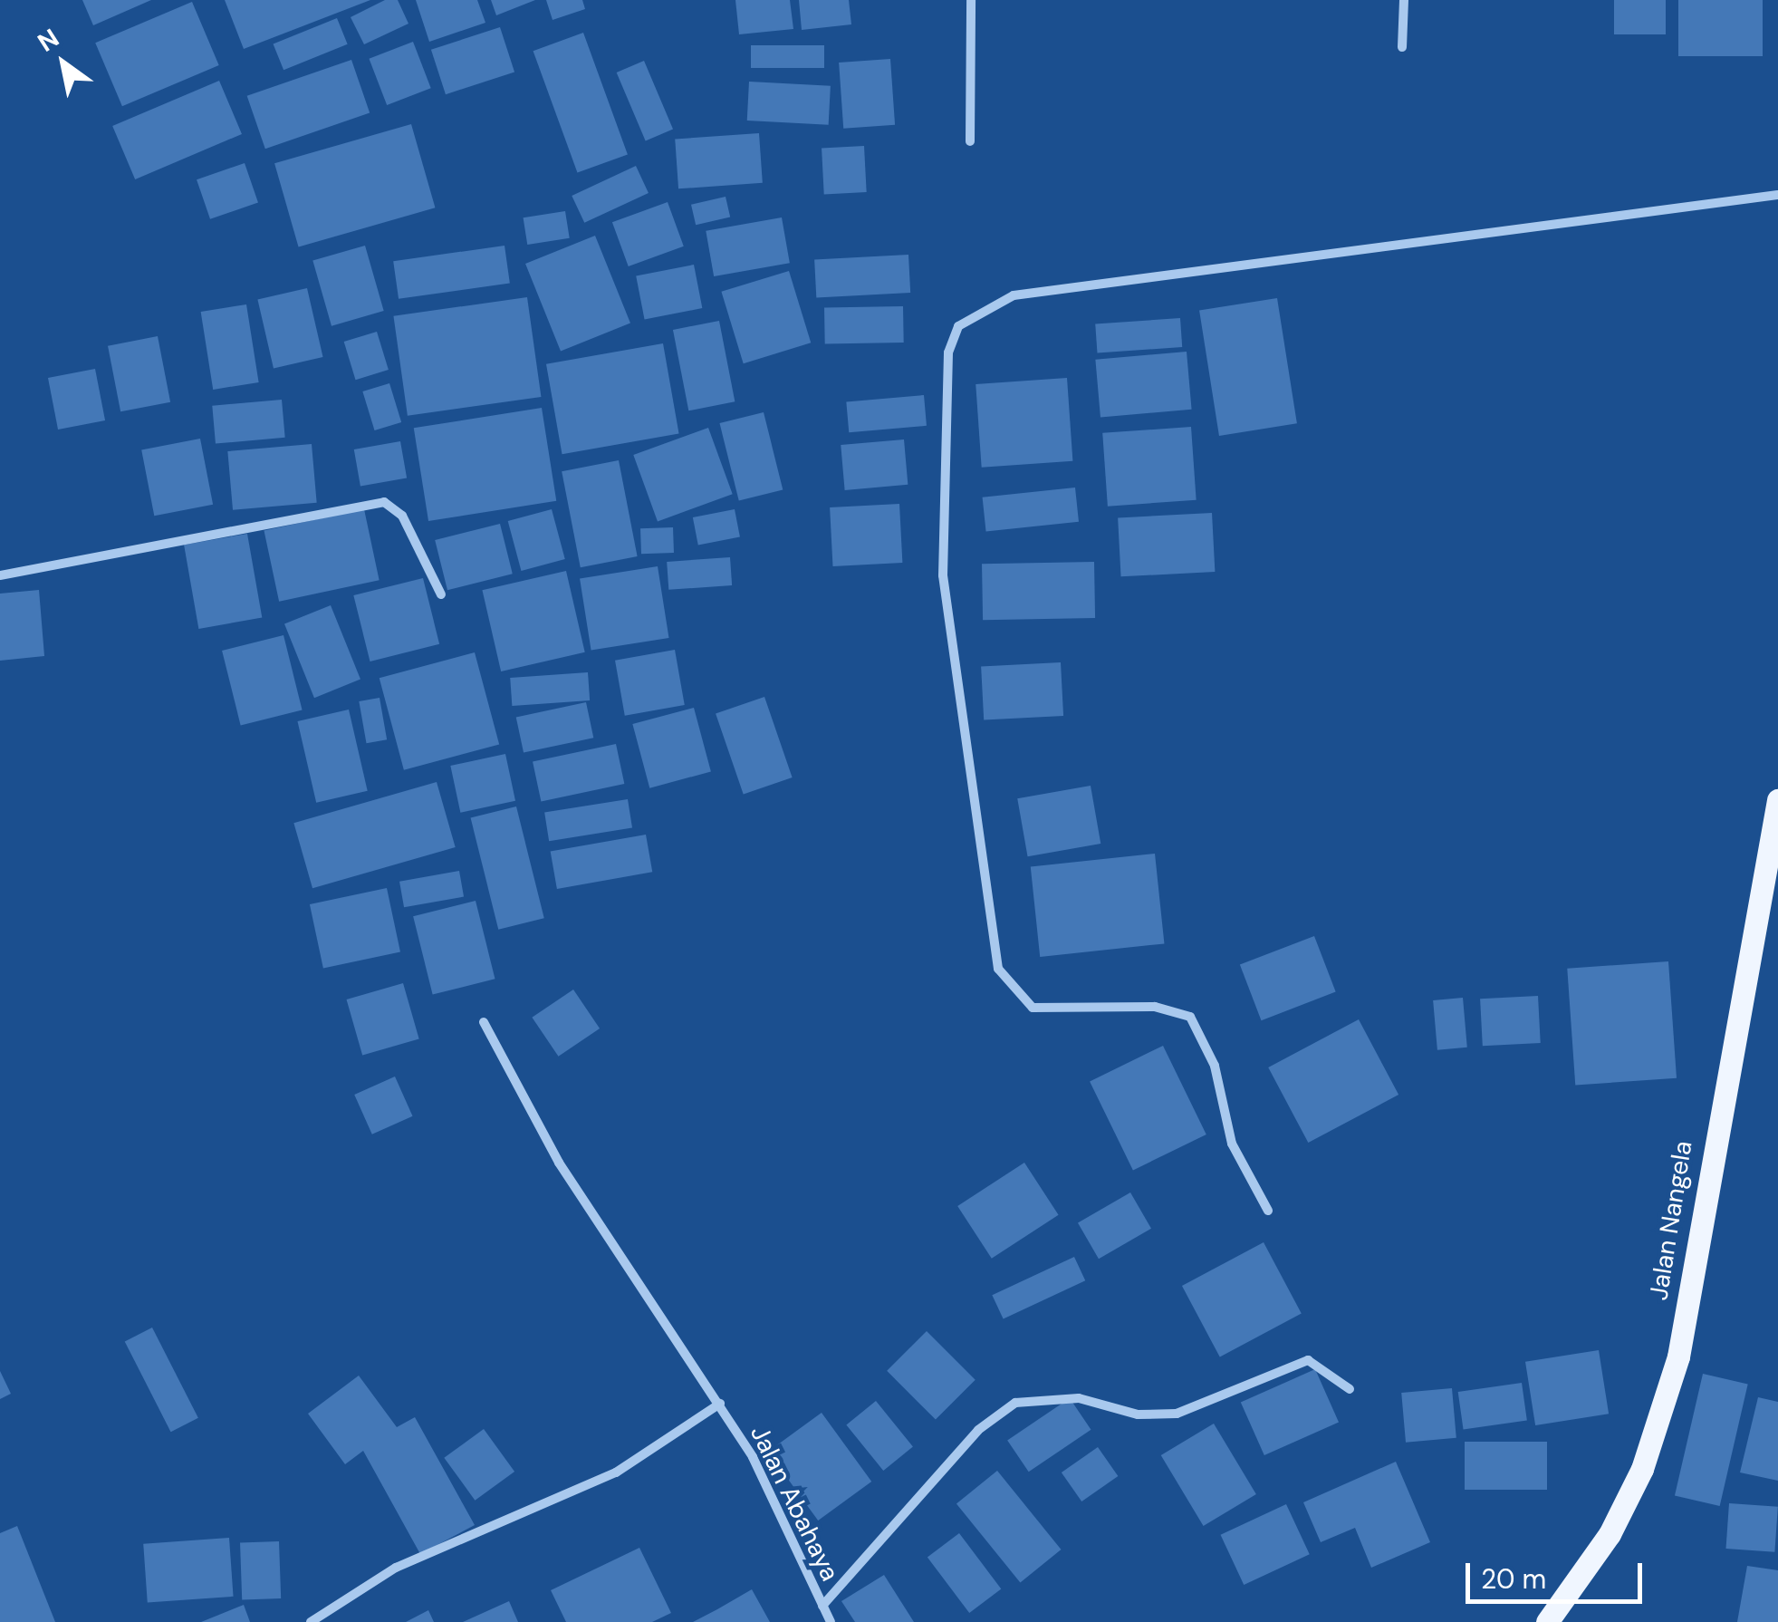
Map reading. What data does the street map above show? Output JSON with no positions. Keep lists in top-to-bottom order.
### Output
{
  "streets": {
    "main road": ["Jalan Nangela"],
    "street": ["Jalan Abahaya"]
  },
  "scale_bar": "20 m",
  "north": "top left"
}
